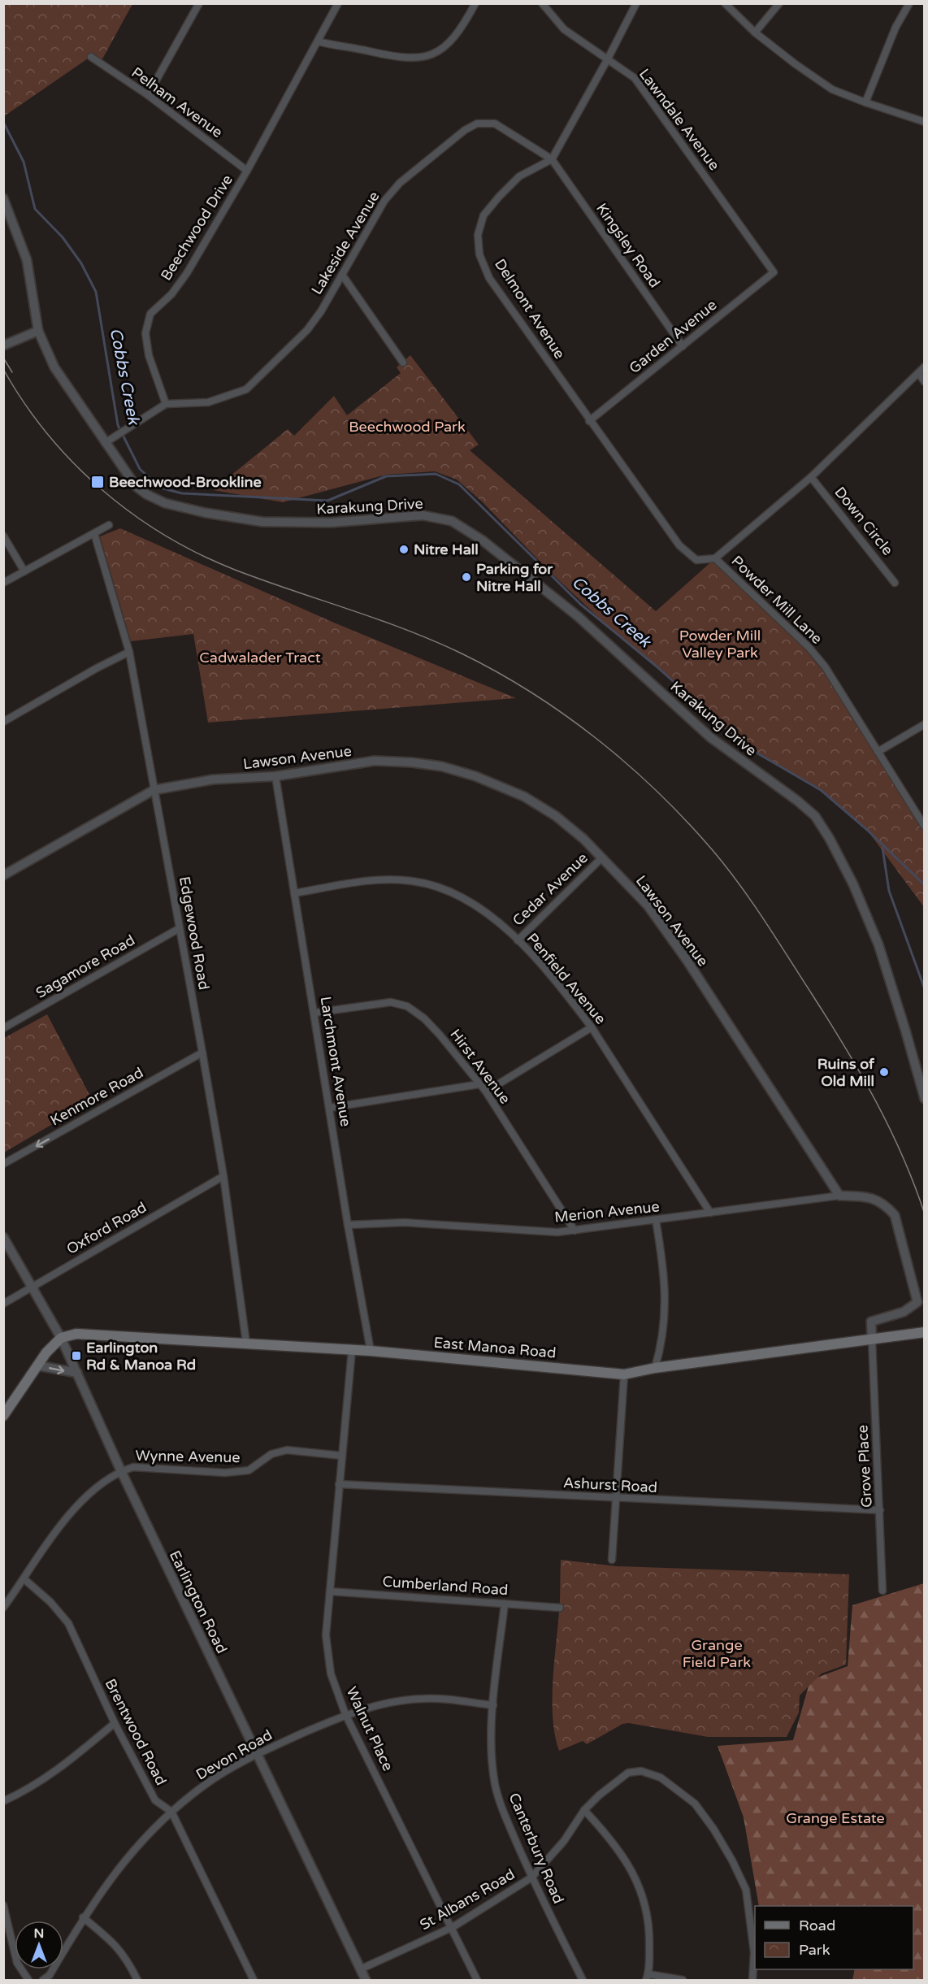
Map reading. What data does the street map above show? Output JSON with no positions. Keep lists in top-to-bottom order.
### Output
{
  "streets": {
    "main road": ["East Manoa Road"],
    "street": [
      "Pelham Avenue",
      "Lawndale Avenue",
      "Beechwood Drive",
      "Lakeside Avenue",
      "Kingsley Road",
      "Delmont Avenue",
      "Garden Avenue",
      "Karakung Drive",
      "Down Circle",
      "Powder Mill Lane",
      "Lawson Avenue",
      "Cedar Avenue",
      "Edgewood Road",
      "Sagamore Road",
      "Penfield Avenue",
      "Larchmont Avenue",
      "Hirst Avenue",
      "Kenmore Road",
      "Merion Avenue",
      "Oxford Road",
      "Wynne Avenue",
      "Grove Place",
      "Ashurst Road",
      "Cumberland Road",
      "Earlington Road",
      "Walnut Place",
      "Brentwood Road",
      "Devon Road",
      "Canterbury Road",
      "St Albans Road"
    ]
  },
  "crossings": [
    ["Pelham Avenue", "Beechwood Drive"],
    ["Lawndale Avenue", "Garden Avenue"],
    ["Beechwood Drive", "Lakeside Avenue"],
    ["Lakeside Avenue", "Kingsley Road"],
    ["Lakeside Avenue", "Delmont Avenue"],
    ["Kingsley Road", "Delmont Avenue"],
    ["Kingsley Road", "Garden Avenue"],
    ["Delmont Avenue", "Garden Avenue"],
    ["Delmont Avenue", "Powder Mill Lane"],
    ["Down Circle", "Powder Mill Lane"],
    ["Lawson Avenue", "Cedar Avenue"],
    ["Lawson Avenue", "Edgewood Road"],
    ["Lawson Avenue", "Larchmont Avenue"],
    ["Lawson Avenue", "Merion Avenue"],
    ["Cedar Avenue", "Penfield Avenue"],
    ["Edgewood Road", "Sagamore Road"],
    ["Edgewood Road", "Kenmore Road"],
    ["Edgewood Road", "Oxford Road"],
    ["Edgewood Road", "East Manoa Road"],
    ["Penfield Avenue", "Larchmont Avenue"],
    ["Penfield Avenue", "Merion Avenue"],
    ["Larchmont Avenue", "Hirst Avenue"],
    ["Larchmont Avenue", "Merion Avenue"],
    ["Larchmont Avenue", "East Manoa Road"],
    ["Hirst Avenue", "Merion Avenue"],
    ["Oxford Road", "Earlington Road"],
    ["East Manoa Road", "Grove Place"],
    ["East Manoa Road", "Earlington Road"],
    ["East Manoa Road", "Walnut Place"],
    ["Wynne Avenue", "Earlington Road"],
    ["Wynne Avenue", "Walnut Place"],
    ["Wynne Avenue", "Brentwood Road"],
    ["Grove Place", "Ashurst Road"],
    ["Ashurst Road", "Walnut Place"],
    ["Cumberland Road", "Walnut Place"],
    ["Cumberland Road", "Canterbury Road"],
    ["Earlington Road", "Devon Road"],
    ["Earlington Road", "St Albans Road"],
    ["Walnut Place", "Devon Road"],
    ["Walnut Place", "St Albans Road"],
    ["Brentwood Road", "Devon Road"],
    ["Devon Road", "Canterbury Road"],
    ["Canterbury Road", "St Albans Road"]
  ],
  "one_way": ["Kenmore Road"],
  "water": ["Cobbs Creek"],
  "parks": [
    "Beechwood Park",
    "Powder Mill Valley Park",
    "Cadwalader Tract",
    "Grange Field Park",
    "Grange Estate"
  ],
  "places": {
    "transit": ["Beechwood-Brookline", "Earlington Rd & Manoa Rd"],
    "other": ["Nitre Hall", "Parking for Nitre Hall", "Ruins of Old Mill"]
  },
  "legend": ["Road", "Park"],
  "north": "top"
}
